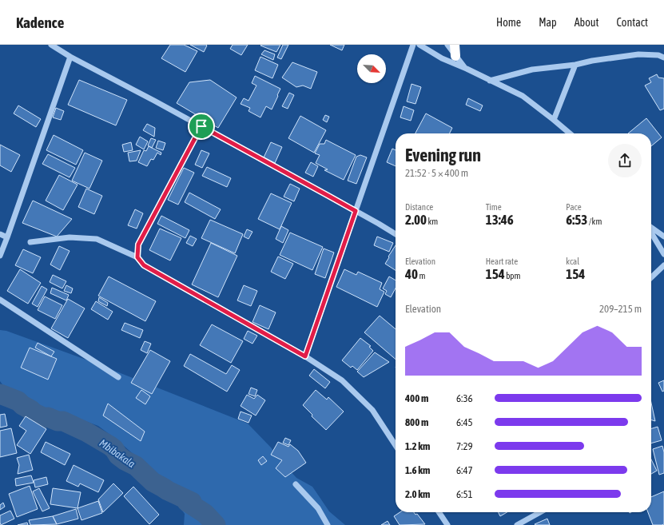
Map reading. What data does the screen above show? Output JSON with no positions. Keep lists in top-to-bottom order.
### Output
{
  "water": ["Mbibakala"],
  "north": "bottom right",
  "page": {
    "header": "Kadence",
    "nav": [
      "Home",
      "Map",
      "About",
      "Contact"
    ],
    "heading": ["Evening run", "21:52 · 5 × 400 m"],
    "stats": [
      ["Distance", "2.00 km"],
      ["Time", "13:46"],
      ["Pace", "6:53 /km"],
      ["Elevation", "40 m"],
      ["Heart rate", "154 bpm"],
      ["kcal", "154"]
    ],
    "chart": ["Elevation", "209–215 m"],
    "list": [
      {
        "name": "400 m",
        "note": "6:36"
      },
      {
        "name": "800 m",
        "note": "6:45"
      },
      {
        "name": "1.2 km",
        "note": "7:29"
      },
      {
        "name": "1.6 km",
        "note": "6:47"
      },
      {
        "name": "2.0 km",
        "note": "6:51"
      }
    ]
  }
}
